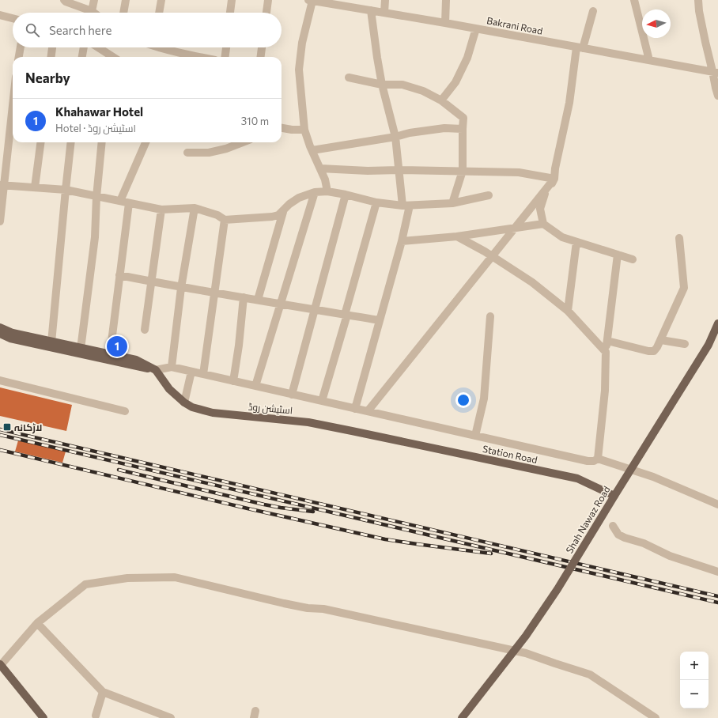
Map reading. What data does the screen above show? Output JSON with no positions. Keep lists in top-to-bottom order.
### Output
{
  "streets": {
    "main road": ["اسٹیشن روڈ", "Station Road", "Shah Nawaz Road"],
    "street": ["Bakrani Road"]
  },
  "crossings": [
    ["اسٹیشن روڈ", "Station Road"],
    ["Station Road", "Shah Nawaz Road"]
  ],
  "places": {
    "transit": ["لاڑکانہ"]
  },
  "north": "left",
  "page": {
    "search": "Search here",
    "heading": "Nearby",
    "list": [
      {
        "mark": "1",
        "name": "Khahawar Hotel",
        "note": "Hotel · اسٹیشن روڈ",
        "value": "310 m"
      }
    ],
    "pins": "1",
    "map_buttons": ["+", "−"]
  }
}
